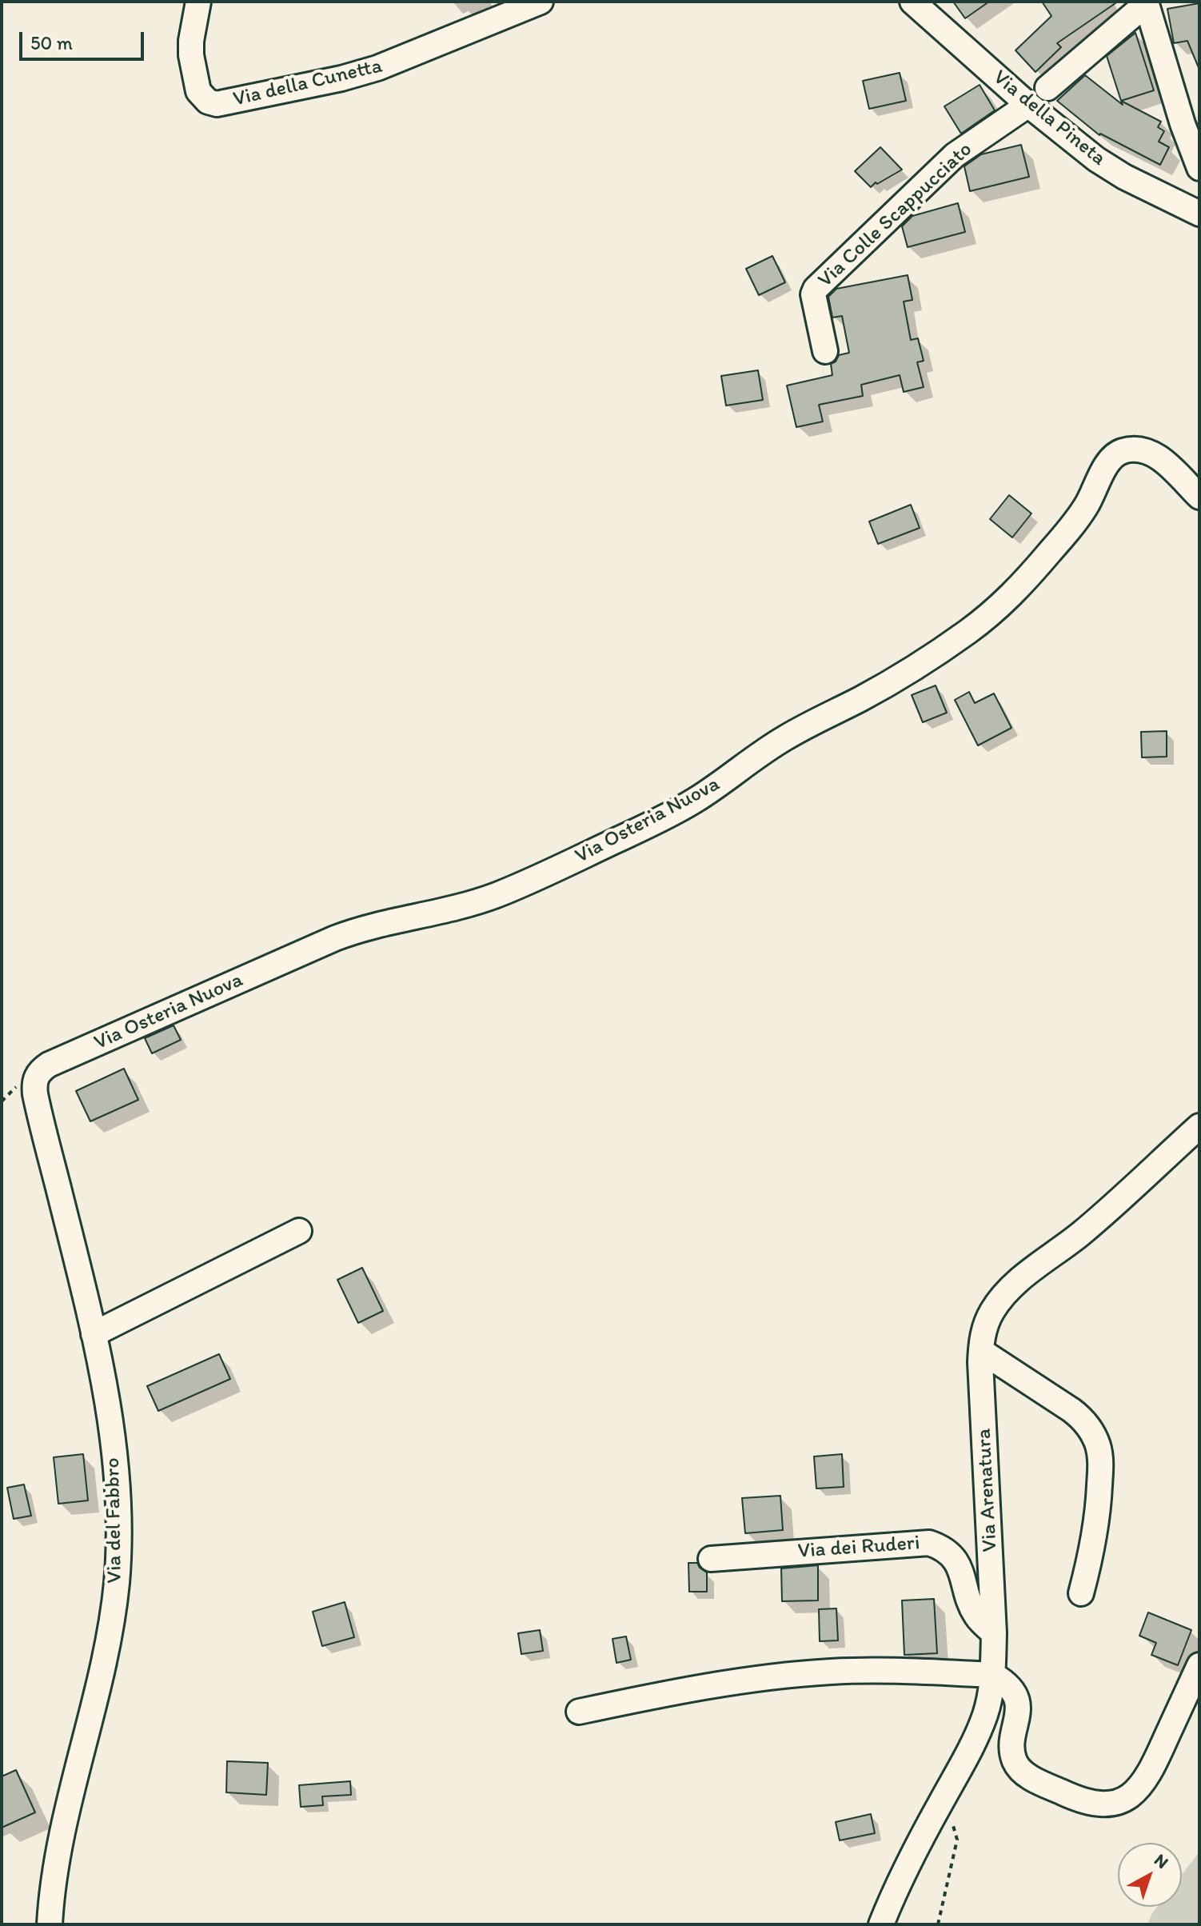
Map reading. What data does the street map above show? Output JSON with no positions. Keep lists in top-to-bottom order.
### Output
{
  "streets": {
    "street": [
      "Via della Cunetta",
      "Via della Pineta",
      "Via Colle Scappucciato",
      "Via Osteria Nuova",
      "Via Arenatura",
      "Via del Fabbro",
      "Via dei Ruderi"
    ]
  },
  "crossings": [
    ["Via della Pineta", "Via Colle Scappucciato"],
    ["Via Osteria Nuova", "Via del Fabbro"],
    ["Via Arenatura", "Via dei Ruderi"]
  ],
  "scale_bar": "50 m",
  "north": "top right"
}
